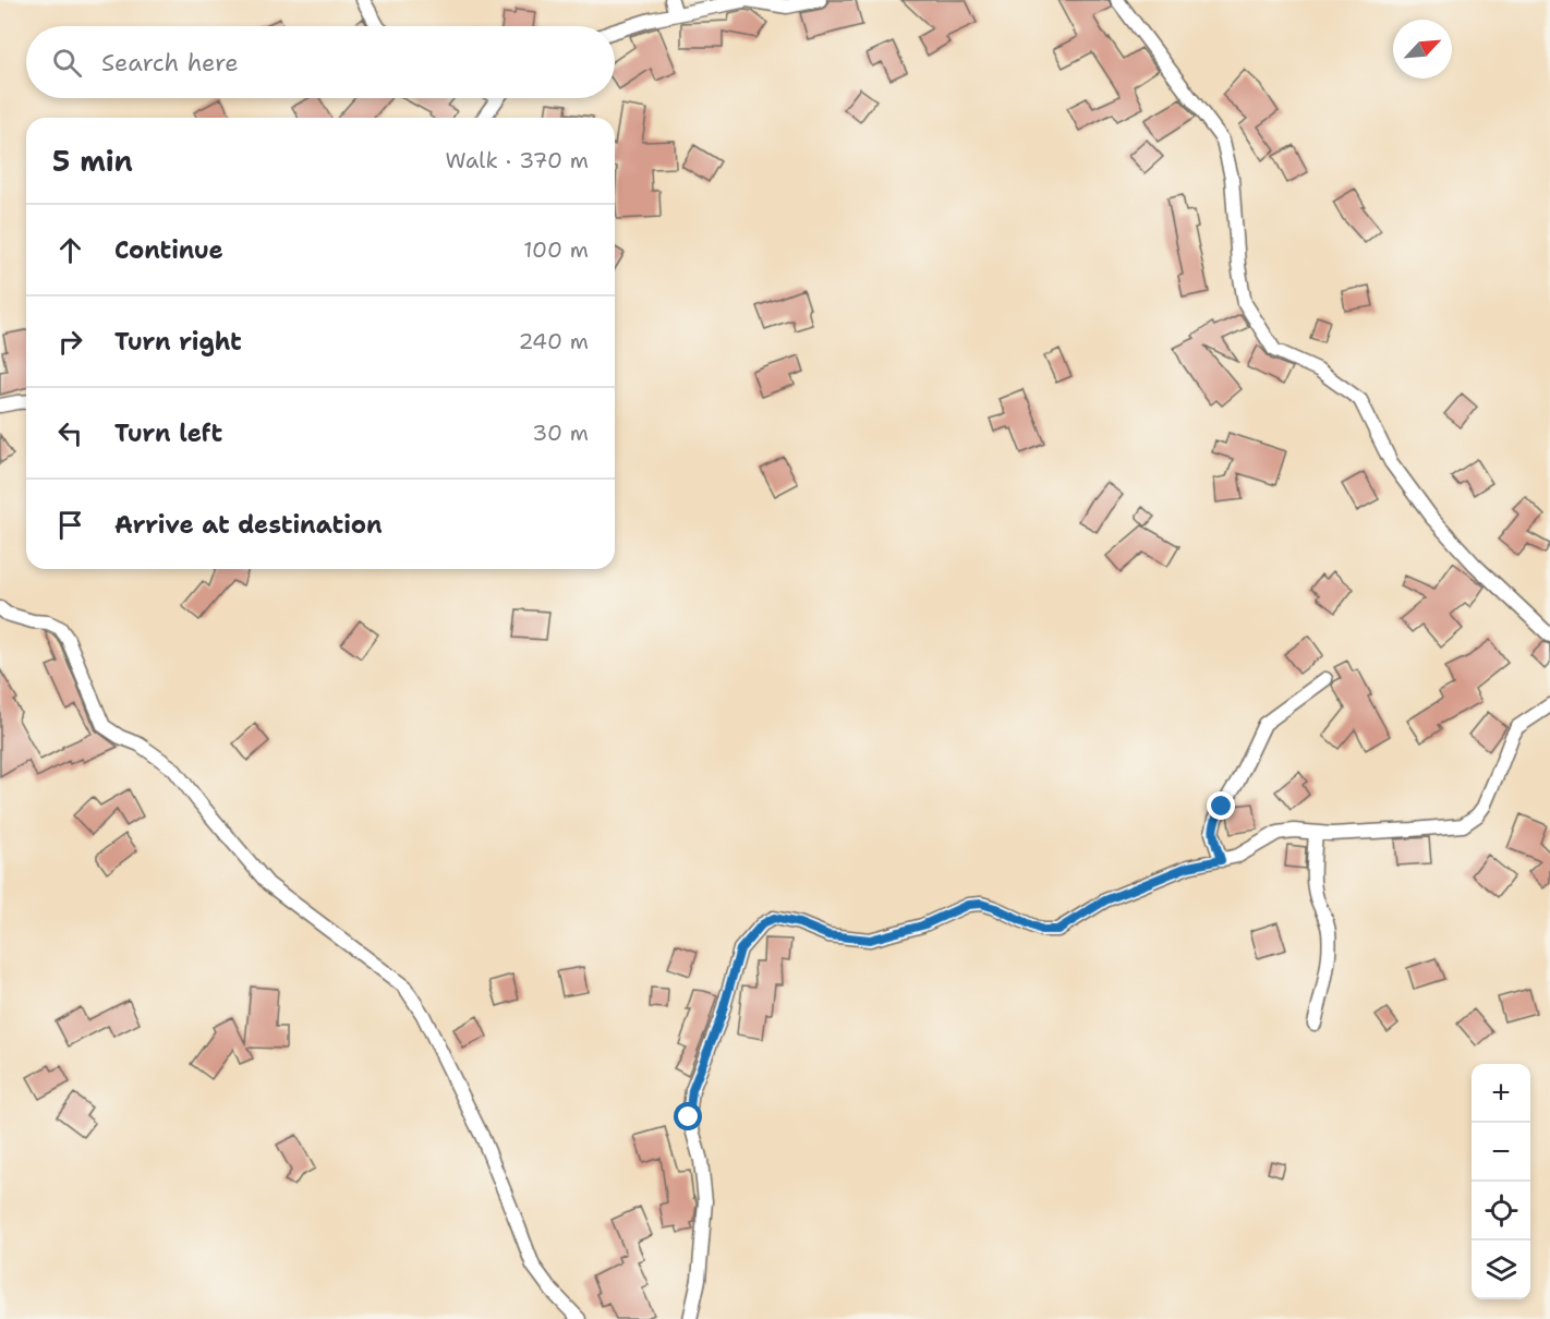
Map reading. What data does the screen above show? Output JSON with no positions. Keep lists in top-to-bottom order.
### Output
{
  "north": "top right",
  "page": {
    "search": "Search here",
    "heading": ["5 min", "Walk · 370 m"],
    "list": [
      ["Continue", "100 m"],
      ["Turn right", "240 m"],
      ["Turn left", "30 m"],
      "Arrive at destination"
    ],
    "map_buttons": ["+", "−"]
  }
}
